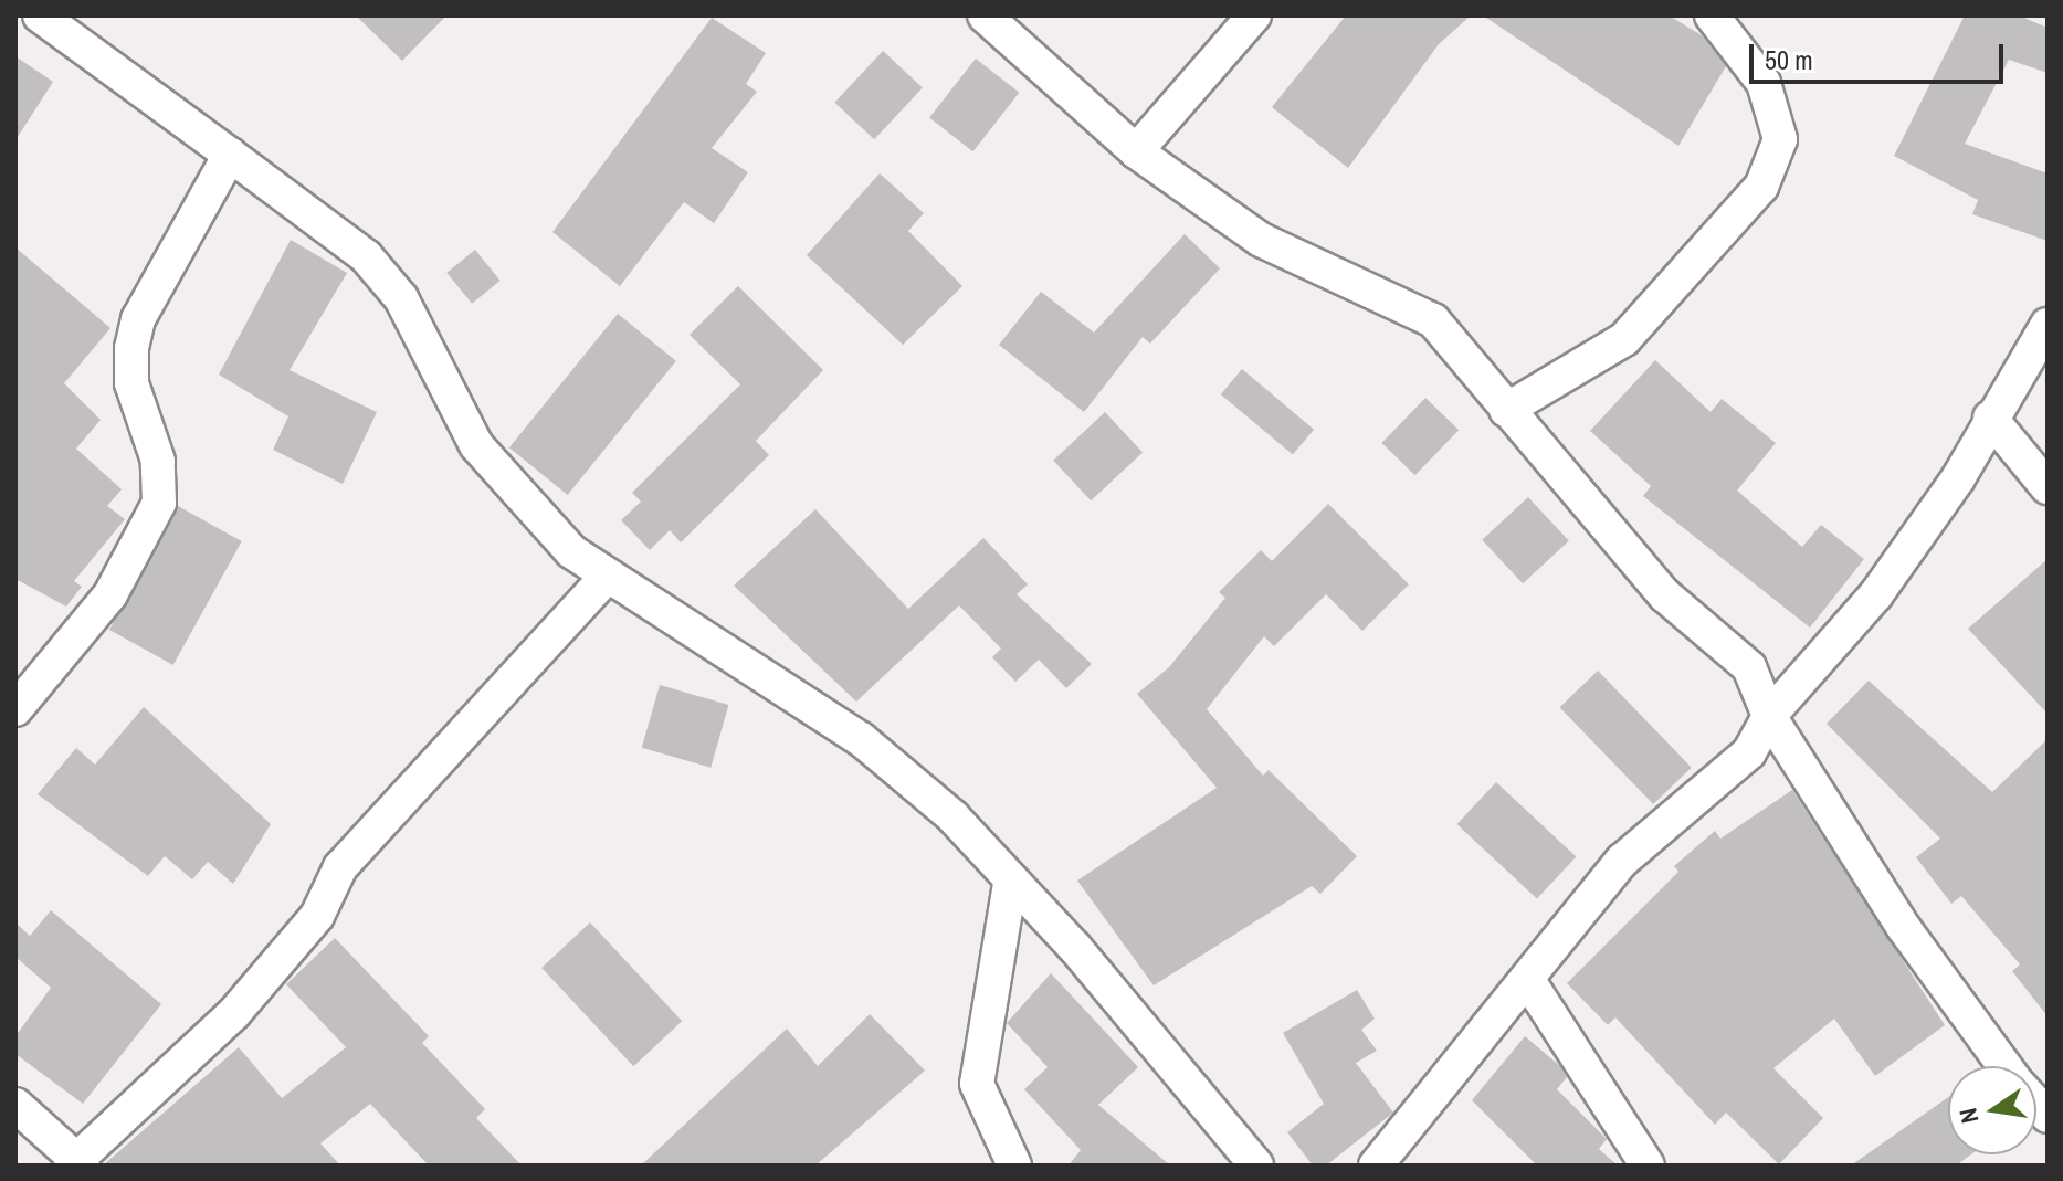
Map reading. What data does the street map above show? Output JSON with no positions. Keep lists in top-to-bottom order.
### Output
{
  "scale_bar": "50 m",
  "north": "left"
}
